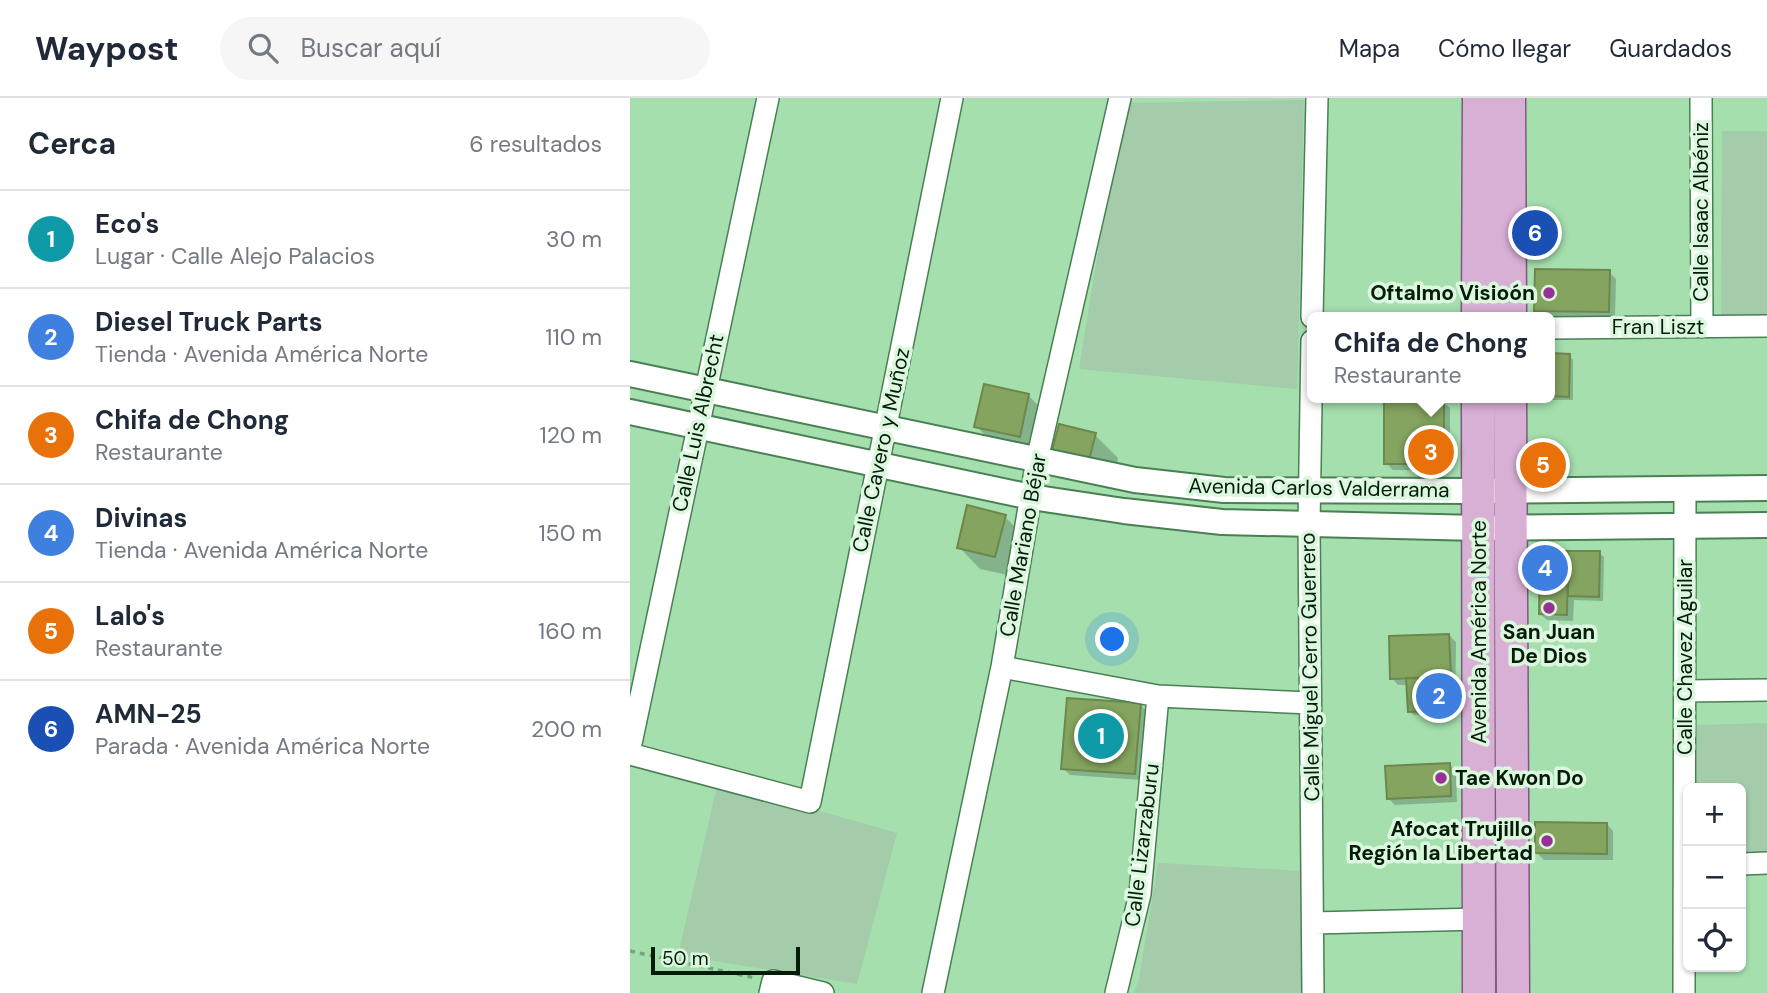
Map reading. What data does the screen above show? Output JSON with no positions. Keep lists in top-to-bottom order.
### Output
{
  "streets": {
    "main road": ["Avenida América Norte"],
    "street": [
      "Calle Isaac Albéniz",
      "Fran Liszt",
      "Calle Luis Albrecht",
      "Calle Cavero y Muñoz",
      "Avenida Carlos Valderrama",
      "Calle Mariano Béjar",
      "Calle Chavez Aguilar",
      "Calle Miguel Cerro Guerrero",
      "Calle Lizarzaburu"
    ]
  },
  "crossings": [
    ["Calle Isaac Albéniz", "Fran Liszt"],
    ["Calle Luis Albrecht", "Avenida Carlos Valderrama"],
    ["Calle Cavero y Muñoz", "Avenida Carlos Valderrama"],
    ["Avenida Carlos Valderrama", "Calle Mariano Béjar"],
    ["Avenida Carlos Valderrama", "Avenida América Norte"],
    ["Avenida Carlos Valderrama", "Calle Chavez Aguilar"],
    ["Avenida Carlos Valderrama", "Calle Miguel Cerro Guerrero"]
  ],
  "places": [
    "Oftalmo Visioón",
    "San Juan De Dios",
    "Tae Kwon Do",
    "Afocat Trujillo Región la Libertad"
  ],
  "scale_bar": "50 m",
  "page": {
    "header": "Waypost",
    "search": "Buscar aquí",
    "nav": ["Mapa", "Cómo llegar", "Guardados"],
    "heading": ["Cerca", "6 resultados"],
    "list": [
      {
        "mark": "1",
        "name": "Eco's",
        "note": "Lugar · Calle Alejo Palacios",
        "value": "30 m"
      },
      {
        "mark": "2",
        "name": "Diesel Truck Parts",
        "note": "Tienda · Avenida América Norte",
        "value": "110 m"
      },
      {
        "mark": "3",
        "name": "Chifa de Chong",
        "note": "Restaurante",
        "value": "120 m"
      },
      {
        "mark": "4",
        "name": "Divinas",
        "note": "Tienda · Avenida América Norte",
        "value": "150 m"
      },
      {
        "mark": "5",
        "name": "Lalo's",
        "note": "Restaurante",
        "value": "160 m"
      },
      {
        "mark": "6",
        "name": "AMN-25",
        "note": "Parada · Avenida América Norte",
        "value": "200 m"
      }
    ],
    "pins": [
      "6",
      "3",
      "5",
      "4",
      "2",
      "1"
    ],
    "popup": ["Chifa de Chong", "Restaurante"],
    "map_buttons": ["+", "−"],
    "scale": "50 m"
  }
}
